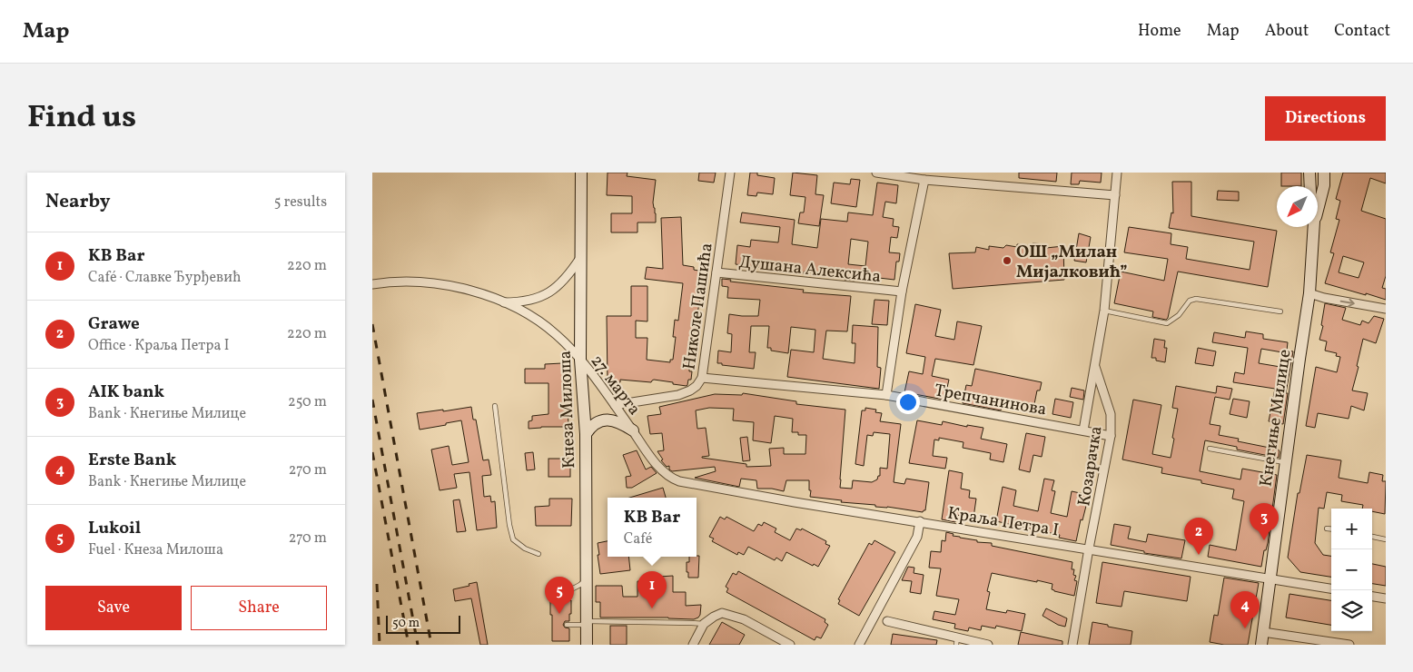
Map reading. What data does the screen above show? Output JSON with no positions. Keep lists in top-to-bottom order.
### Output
{
  "streets": {
    "main road": ["Кнеза Милоша", "Кнегиње Милице"],
    "street": [
      "Душана Алексића",
      "Николе Пашића",
      "27. марта",
      "Трепчанинова",
      "Козарачка",
      "Краља Петра I"
    ]
  },
  "crossings": [
    ["Душана Алексића", "Николе Пашића"],
    ["Николе Пашића", "27. марта"],
    ["Николе Пашића", "Трепчанинова"],
    ["27. марта", "Кнеза Милоша"],
    ["27. марта", "Краља Петра I"],
    ["Трепчанинова", "Козарачка"],
    ["Кнегиње Милице", "Краља Петра I"],
    ["Козарачка", "Краља Петра I"]
  ],
  "places": ["ОШ „Милан Мијалковић”"],
  "scale_bar": "50 m",
  "north": "bottom left",
  "page": {
    "header": "Map",
    "nav": [
      "Home",
      "Map",
      "About",
      "Contact"
    ],
    "title": "Find us",
    "buttons": [
      "Directions",
      ["Save", "Share"]
    ],
    "heading": ["Nearby", "5 results"],
    "list": [
      {
        "mark": "1",
        "name": "KB Bar",
        "note": "Café · Славке Ђурђевић",
        "value": "220 m"
      },
      {
        "mark": "2",
        "name": "Grawe",
        "note": "Office · Краља Петра I",
        "value": "220 m"
      },
      {
        "mark": "3",
        "name": "AIK bank",
        "note": "Bank · Кнегиње Милице",
        "value": "250 m"
      },
      {
        "mark": "4",
        "name": "Erste Bank",
        "note": "Bank · Кнегиње Милице",
        "value": "270 m"
      },
      {
        "mark": "5",
        "name": "Lukoil",
        "note": "Fuel · Кнеза Милоша",
        "value": "270 m"
      }
    ],
    "popup": ["KB Bar", "Café"],
    "pins": [
      "3",
      "2",
      "1",
      "5",
      "4"
    ],
    "map_buttons": ["+", "−"],
    "scale": "50 m"
  }
}
